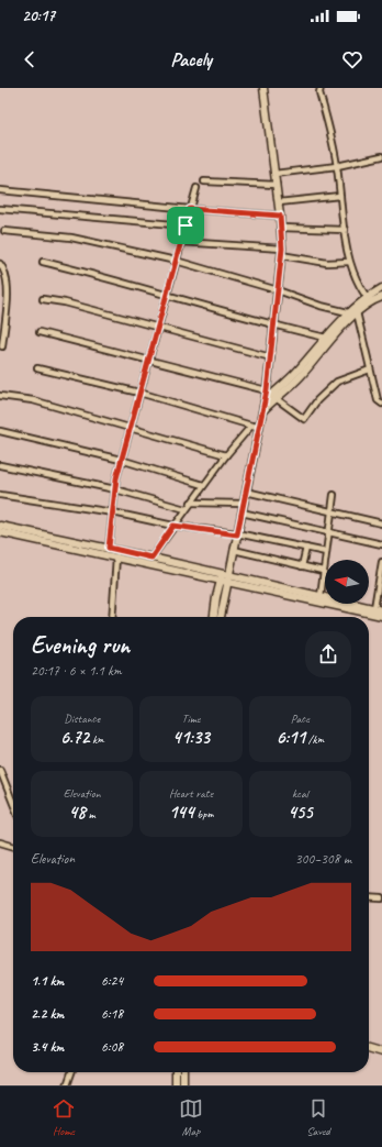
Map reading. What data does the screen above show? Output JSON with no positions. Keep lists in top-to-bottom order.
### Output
{
  "north": "left",
  "page": {
    "status": "20:17",
    "header": "Pacely",
    "heading": ["Evening run", "20:17 · 6 × 1.1 km"],
    "stats": [
      ["Distance", "6.72 km"],
      ["Time", "41:33"],
      ["Pace", "6:11 /km"],
      ["Elevation", "48 m"],
      ["Heart rate", "144 bpm"],
      ["kcal", "455"]
    ],
    "chart": ["Elevation", "300–308 m"],
    "list": [
      {
        "name": "1.1 km",
        "note": "6:24"
      },
      {
        "name": "2.2 km",
        "note": "6:18"
      },
      {
        "name": "3.4 km",
        "note": "6:08"
      }
    ],
    "tabs": ["Home", "Map", "Saved"]
  }
}
